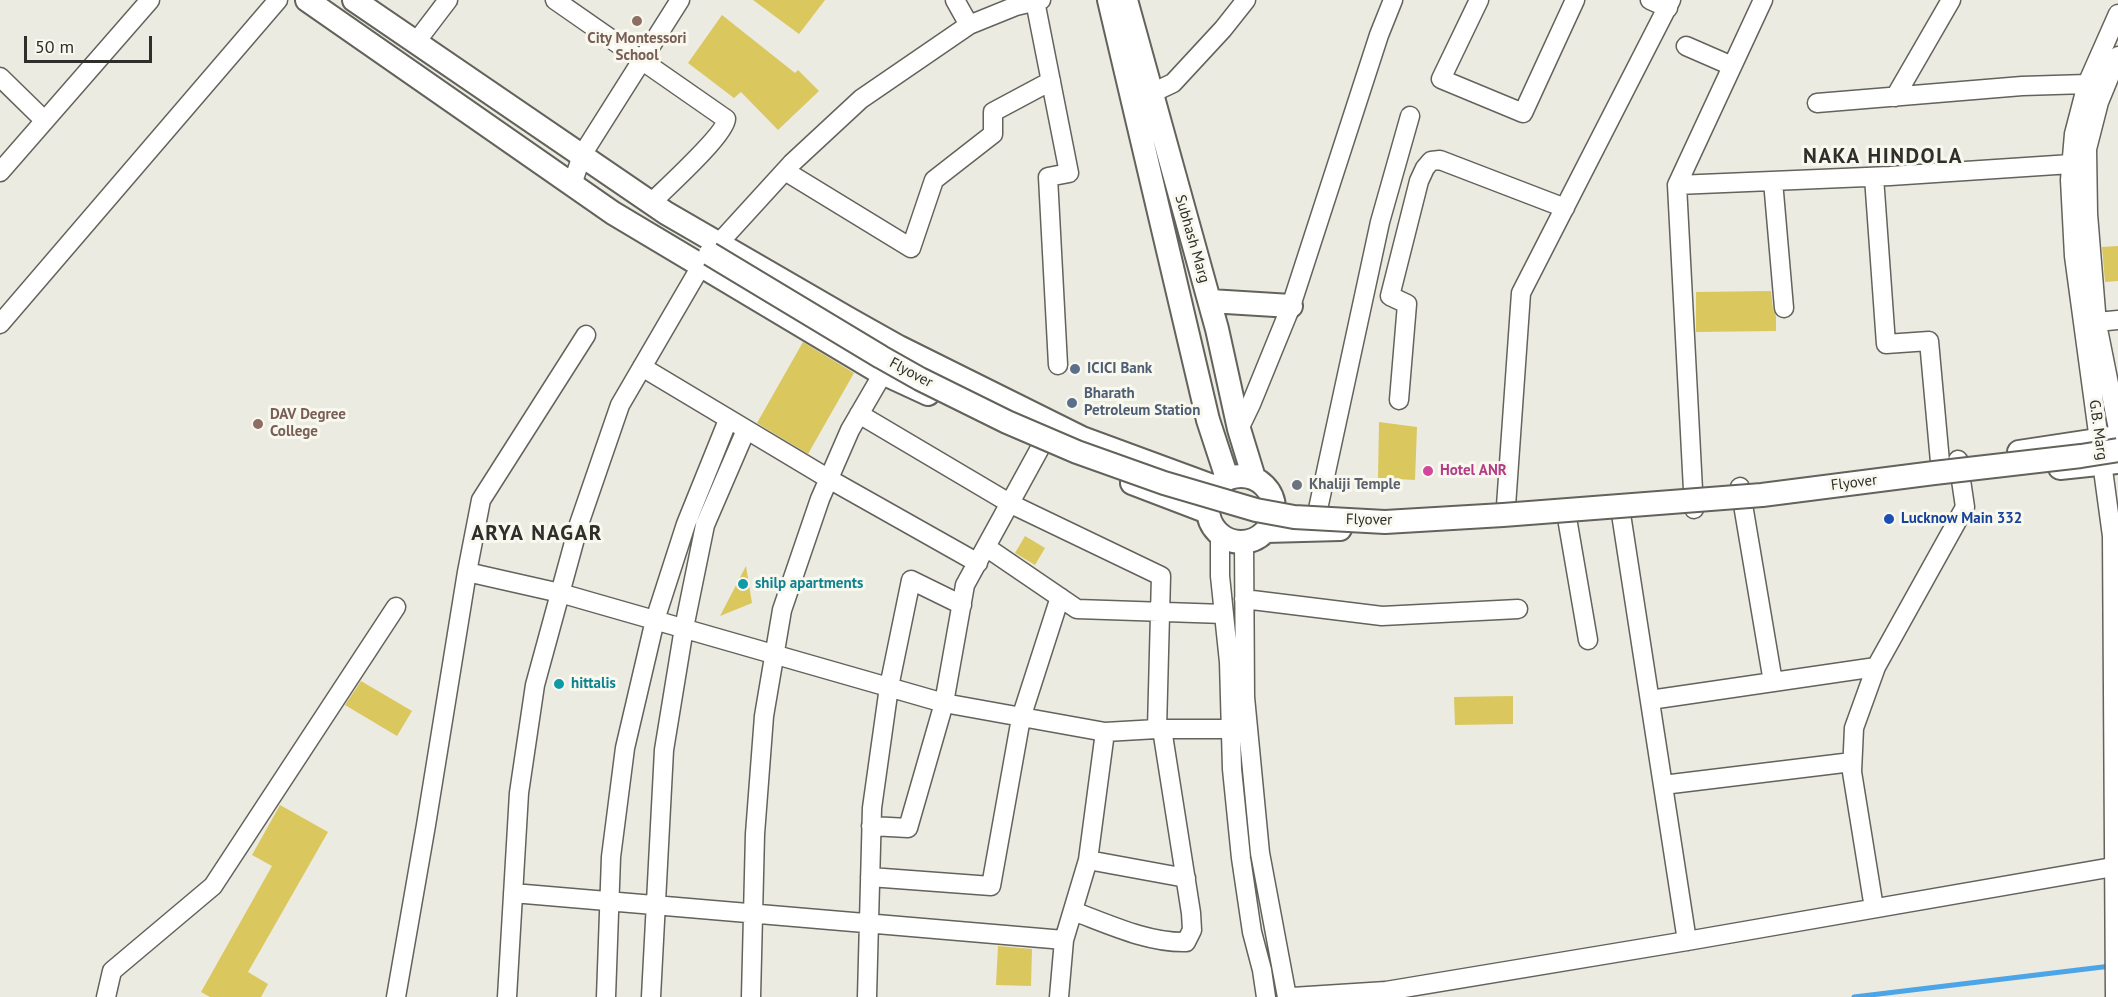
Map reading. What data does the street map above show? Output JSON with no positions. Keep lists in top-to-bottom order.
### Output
{
  "streets": {
    "main road": ["Subhash Marg", "Flyover"],
    "street": ["G.B. Marg"]
  },
  "crossings": [
    ["Flyover", "G.B. Marg"]
  ],
  "districts": ["NAKA HINDOLA", "ARYA NAGAR"],
  "places": [
    "City Montessori School",
    "ICICI Bank",
    "Bharath Petroleum Station",
    "DAV Degree College",
    "Hotel ANR",
    "Khaliji Temple",
    "Lucknow Main 332",
    "shilp apartments",
    "hittalis"
  ],
  "scale_bar": "50 m"
}
